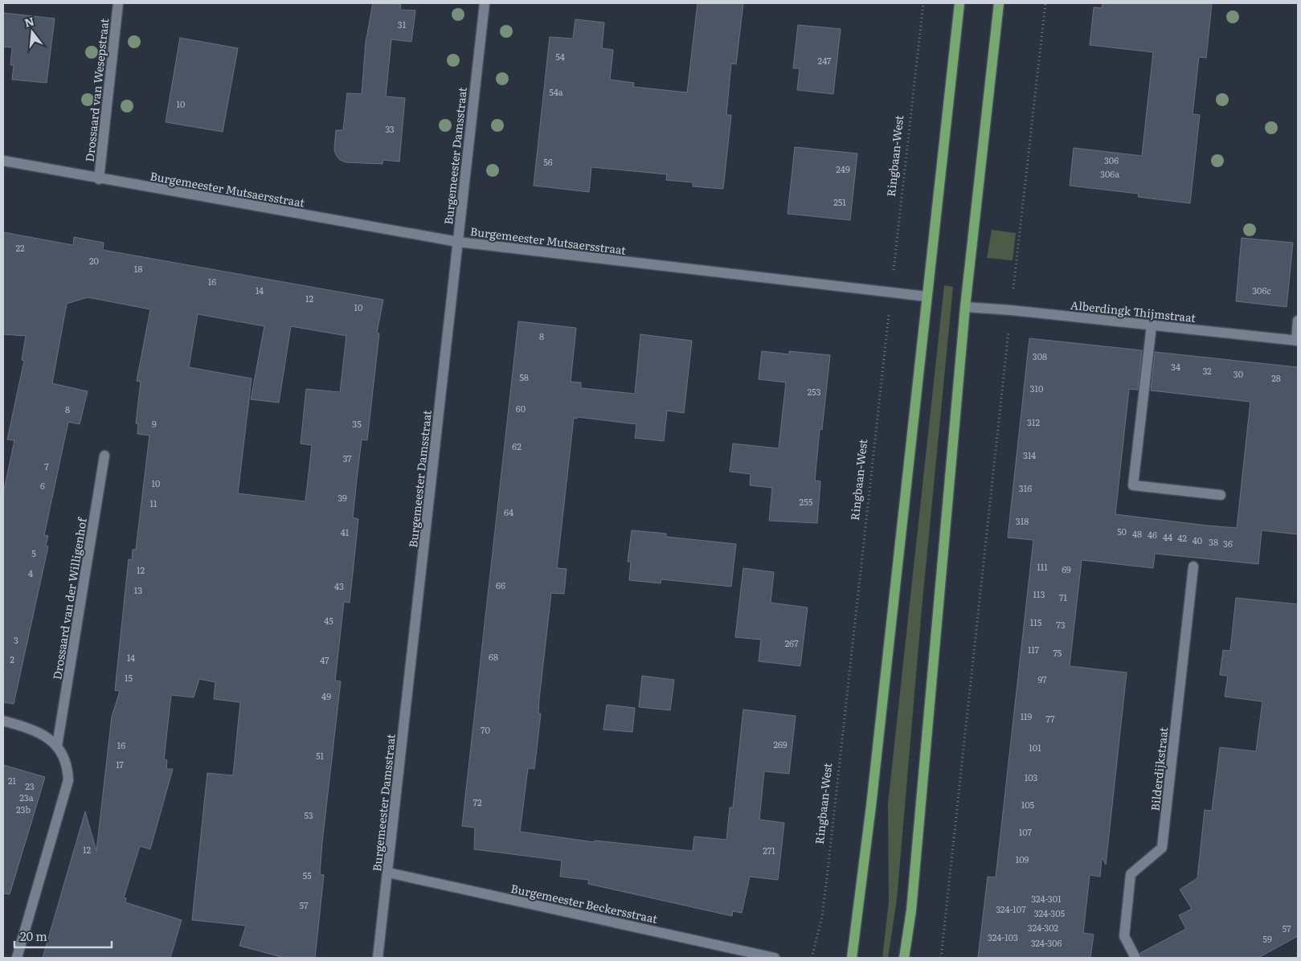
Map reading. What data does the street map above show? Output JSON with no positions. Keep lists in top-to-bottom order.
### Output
{
  "streets": {
    "street": [
      "Drossaard van Wesepstraat",
      "Burgemeester Damsstraat",
      "Burgemeester Mutsaersstraat",
      "Alberdingk Thijmstraat",
      "Drossaard van der Willigenhof",
      "Bilderdijkstraat",
      "Burgemeester Beckersstraat"
    ],
    "path": ["Ringbaan-West"]
  },
  "crossings": [
    ["Drossaard van Wesepstraat", "Burgemeester Mutsaersstraat"],
    ["Burgemeester Damsstraat", "Burgemeester Mutsaersstraat"],
    ["Burgemeester Damsstraat", "Burgemeester Beckersstraat"],
    ["Ringbaan-West", "Burgemeester Mutsaersstraat"]
  ],
  "house_numbers": [
    "31",
    "54",
    "247",
    "54a",
    "10",
    "33",
    "306",
    "56",
    "249",
    "306a",
    "251",
    "22",
    "20",
    "18",
    "16",
    "14",
    "306c",
    "12",
    "10",
    "8",
    "308",
    "34",
    "32",
    "30",
    "58",
    "28",
    "310",
    "253",
    "60",
    "8",
    "312",
    "9",
    "35",
    "62",
    "314",
    "37",
    "7",
    "10",
    "6",
    "316",
    "39",
    "255",
    "11",
    "64",
    "318",
    "50",
    "41",
    "48",
    "46",
    "44",
    "42",
    "40",
    "38",
    "36",
    "5",
    "111",
    "69",
    "12",
    "4",
    "66",
    "43",
    "13",
    "113",
    "71",
    "45",
    "115",
    "73",
    "3",
    "267",
    "117",
    "75",
    "68",
    "14",
    "2",
    "47",
    "15",
    "97",
    "49",
    "119",
    "77",
    "70",
    "269",
    "16",
    "101",
    "51",
    "17",
    "103",
    "21",
    "23",
    "23a",
    "72",
    "105",
    "23b",
    "53",
    "107",
    "12",
    "271",
    "109",
    "55",
    "324-301",
    "57",
    "324-107",
    "324-305",
    "324-302",
    "57",
    "324-103",
    "59",
    "324-306"
  ],
  "scale_bar": "20 m",
  "north": "top"
}
